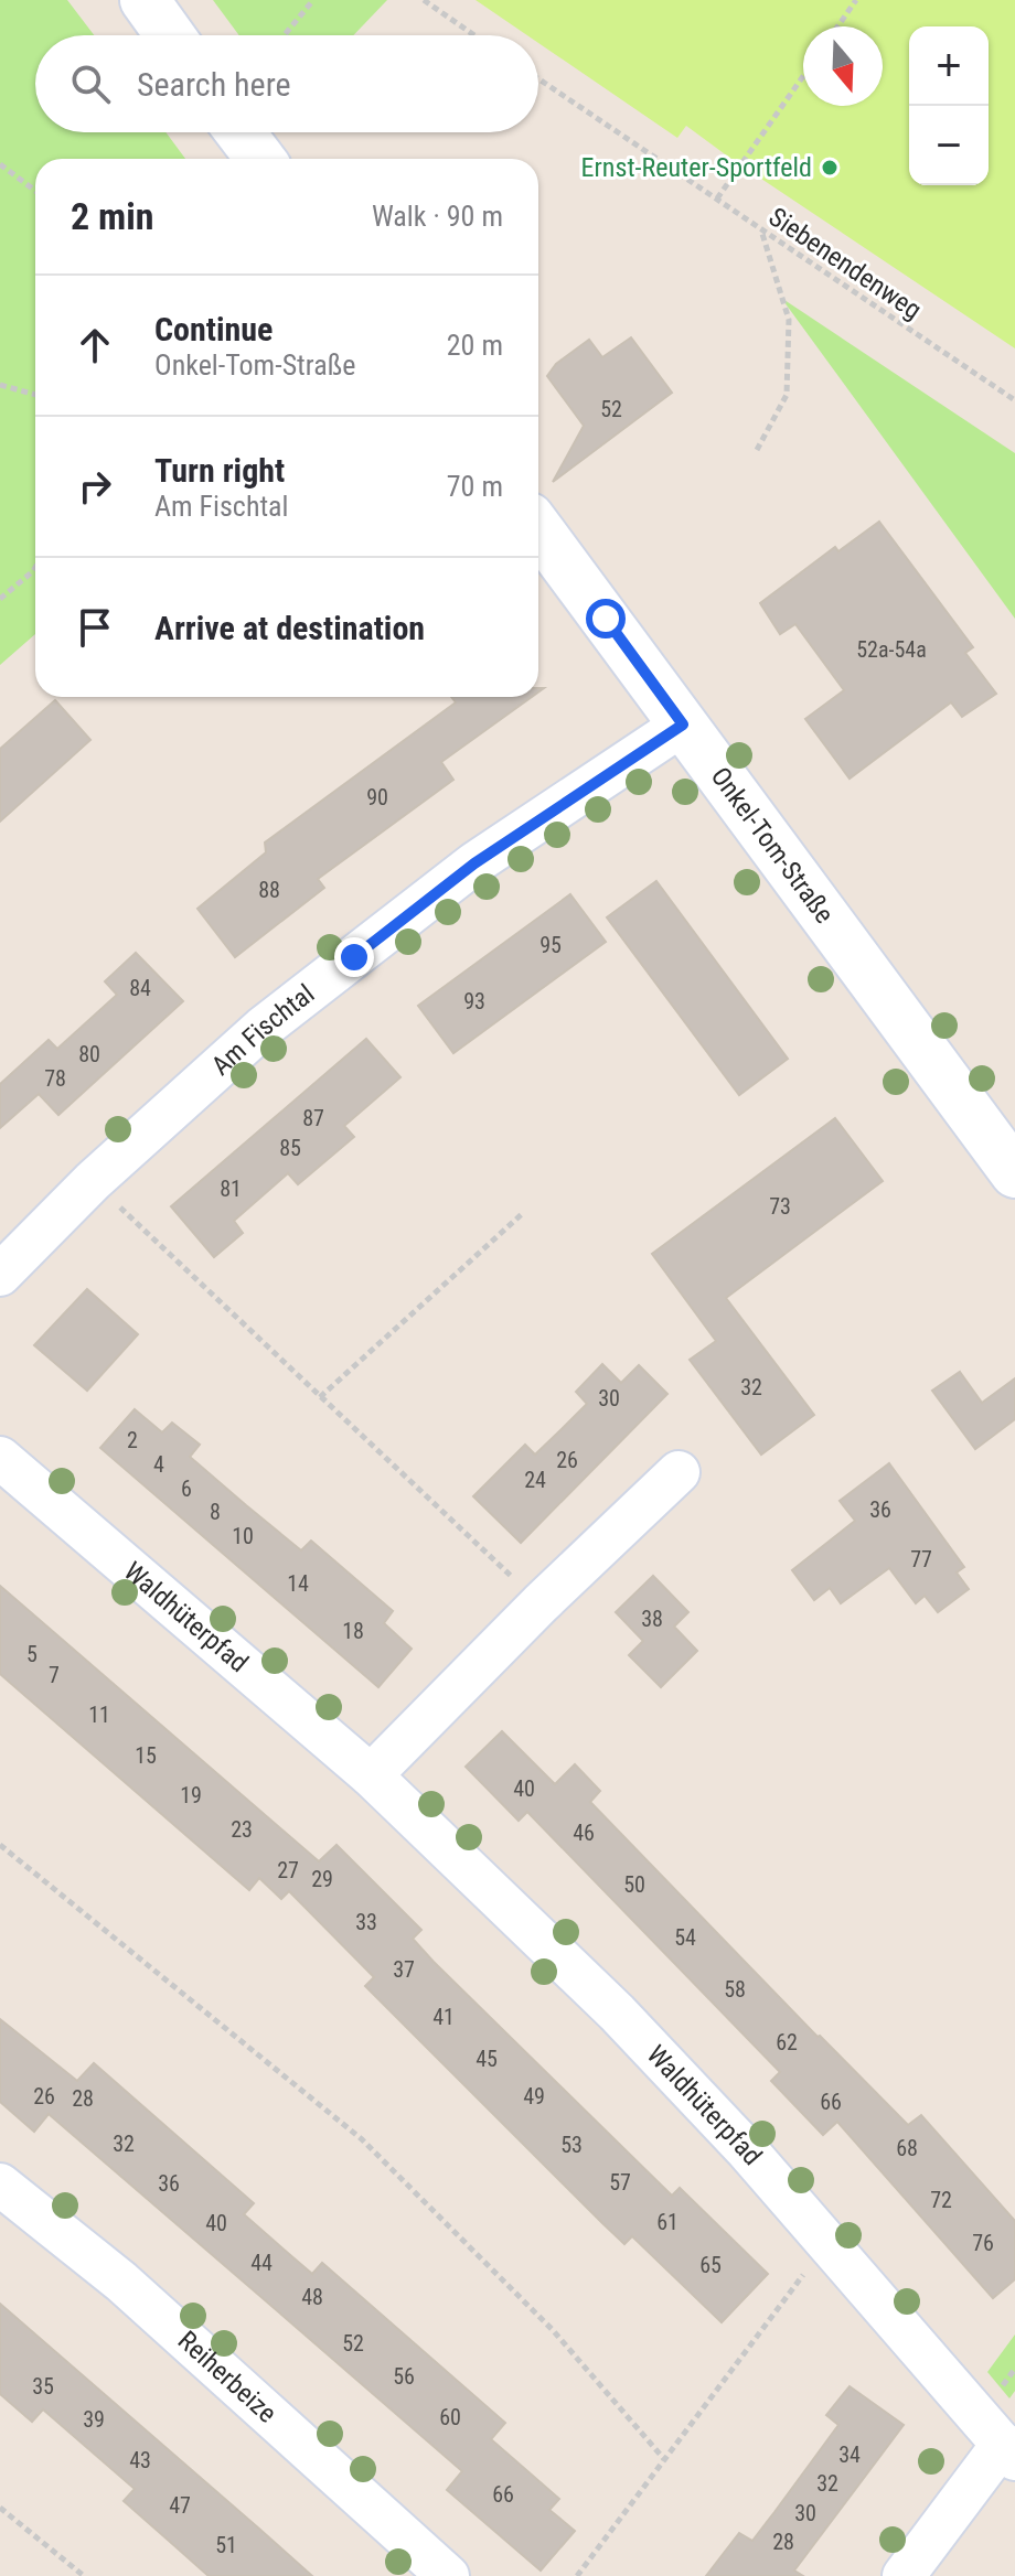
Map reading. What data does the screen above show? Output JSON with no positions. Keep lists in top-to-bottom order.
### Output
{
  "streets": {
    "main road": ["Onkel-Tom-Straße"],
    "street": ["Am Fischtal", "Waldhüterpfad", "Reiherbeize"],
    "path": ["Siebenendenweg"]
  },
  "crossings": [
    ["Onkel-Tom-Straße", "Am Fischtal"]
  ],
  "places": ["Ernst-Reuter-Sportfeld"],
  "house_numbers": [
    "52",
    "52a-54a",
    "90",
    "88",
    "95",
    "84",
    "93",
    "80",
    "78",
    "87",
    "85",
    "81",
    "73",
    "32",
    "30",
    "2",
    "26",
    "4",
    "24",
    "6",
    "36",
    "8",
    "10",
    "77",
    "14",
    "38",
    "18",
    "5",
    "7",
    "11",
    "15",
    "40",
    "19",
    "23",
    "46",
    "27",
    "29",
    "50",
    "33",
    "54",
    "37",
    "58",
    "41",
    "62",
    "45",
    "26",
    "49",
    "28",
    "66",
    "32",
    "53",
    "68",
    "57",
    "36",
    "72",
    "61",
    "40",
    "76",
    "44",
    "65",
    "48",
    "52",
    "56",
    "35",
    "60",
    "39",
    "34",
    "43",
    "32",
    "66",
    "47",
    "30",
    "28",
    "51"
  ],
  "north": "bottom",
  "page": {
    "map_buttons": ["+", "−"],
    "search": "Search here",
    "heading": ["2 min", "Walk · 90 m"],
    "list": [
      ["Continue", "Onkel-Tom-Straße", "20 m"],
      ["Turn right", "Am Fischtal", "70 m"],
      "Arrive at destination"
    ]
  }
}
